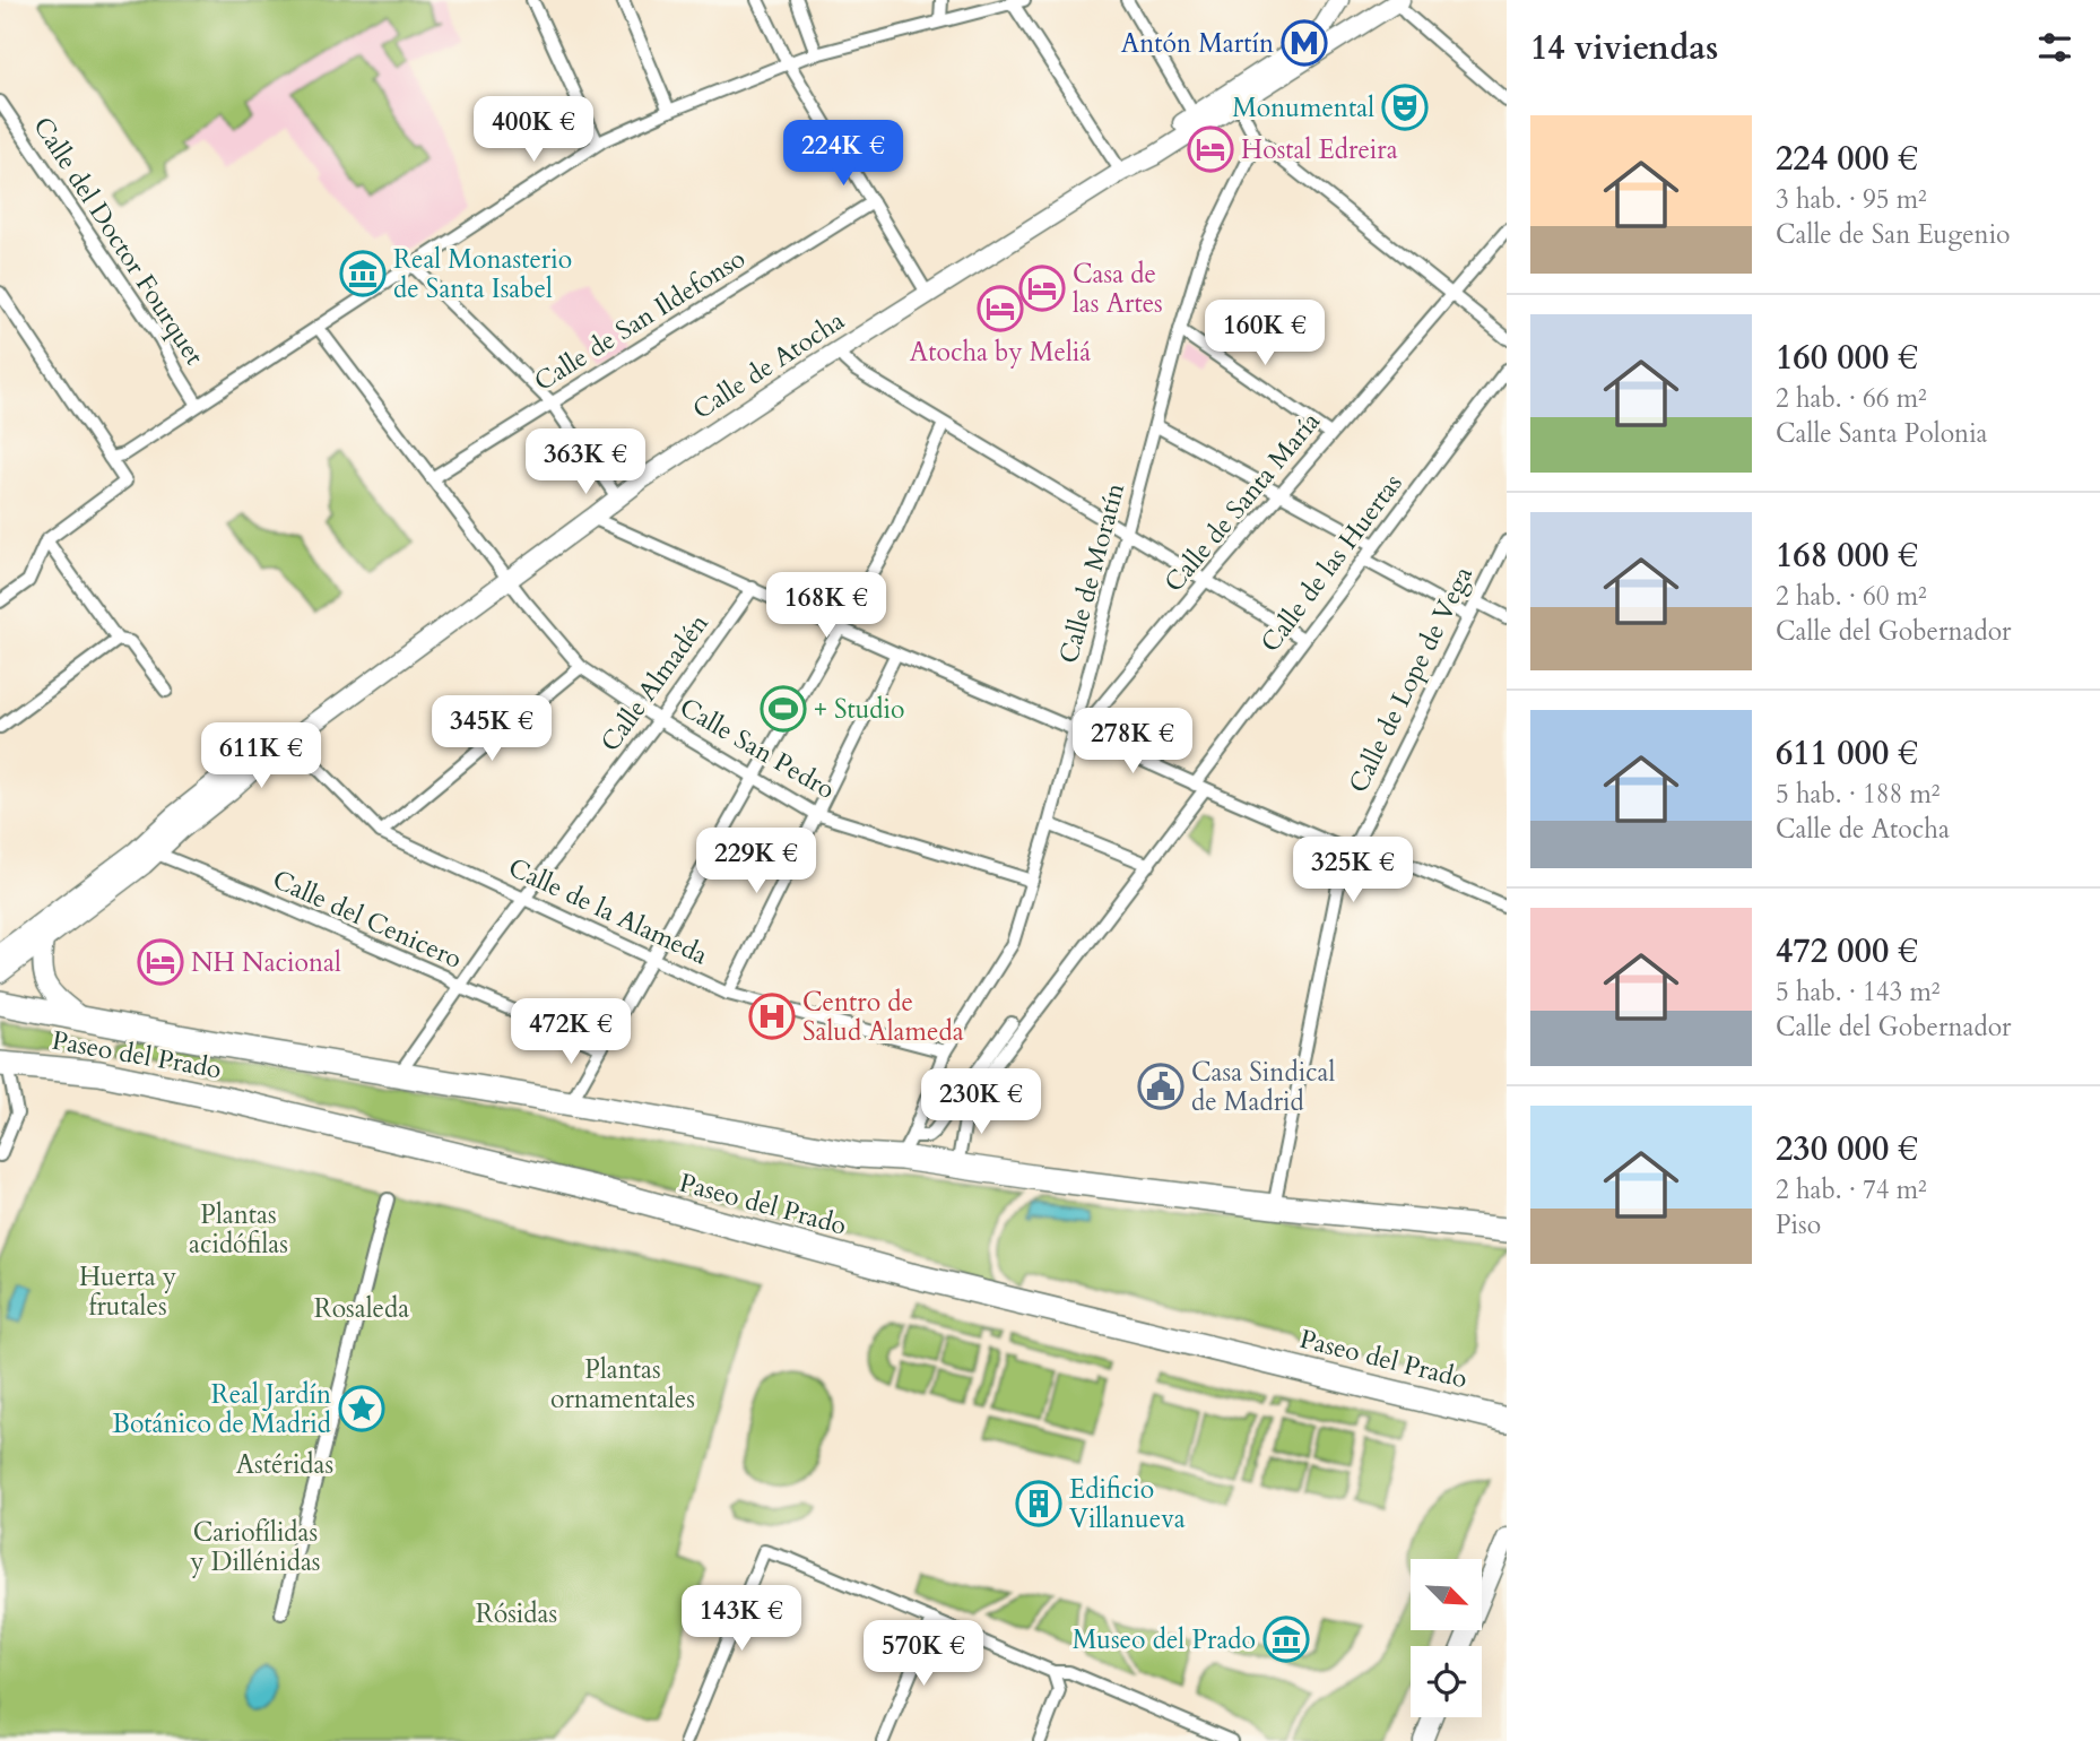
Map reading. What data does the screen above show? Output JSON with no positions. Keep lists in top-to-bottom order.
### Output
{
  "streets": {
    "highway": ["Paseo del Prado"],
    "street": [
      "Calle del Doctor Fourquet",
      "Calle de San Ildefonso",
      "Calle de Atocha",
      "Calle de Santa María",
      "Calle de las Huertas",
      "Calle de Moratín",
      "Calle de Lope de Vega",
      "Calle Almadén",
      "Calle San Pedro",
      "Calle de la Alameda",
      "Calle del Cenicero"
    ]
  },
  "crossings": [
    ["Calle de San Ildefonso", "Calle San Pedro"],
    ["Calle de Atocha", "Calle San Pedro"],
    ["Calle de Atocha", "Calle de la Alameda"],
    ["Calle de Atocha", "Calle del Cenicero"],
    ["Calle de Santa María", "Calle de Moratín"],
    ["Calle de las Huertas", "Paseo del Prado"],
    ["Calle de Moratín", "Calle San Pedro"],
    ["Calle de Moratín", "Calle de la Alameda"],
    ["Calle de Moratín", "Paseo del Prado"],
    ["Calle de Lope de Vega", "Paseo del Prado"],
    ["Calle Almadén", "Calle San Pedro"],
    ["Calle Almadén", "Calle de la Alameda"],
    ["Calle Almadén", "Calle del Cenicero"],
    ["Calle Almadén", "Paseo del Prado"]
  ],
  "parks": [
    "Plantas acidófilas",
    "Huerta y frutales",
    "Rosaleda",
    "Plantas ornamentales",
    "Astéridas",
    "Cariofílidas y Dillénidas",
    "Rósidas"
  ],
  "places": {
    "metro station": ["Antón Martín"],
    "theatre": ["Monumental"],
    "hotel": [
      "Hostal Edreira",
      "Casa de las Artes",
      "Atocha by Meliá",
      "NH Nacional"
    ],
    "museum": ["Real Monasterio de Santa Isabel", "Museo del Prado"],
    "sports": ["+ Studio"],
    "hospital": ["Centro de Salud Alameda"],
    "public building": ["Casa Sindical de Madrid"],
    "place": ["Real Jardín Botánico de Madrid"],
    "building": ["Edificio Villanueva"]
  },
  "north": "bottom right",
  "page": {
    "heading": "14 viviendas",
    "list": [
      {
        "name": "224 000 €",
        "note": "3 hab. · 95 m² · Calle de San Eugenio"
      },
      {
        "name": "160 000 €",
        "note": "2 hab. · 66 m² · Calle Santa Polonia"
      },
      {
        "name": "168 000 €",
        "note": "2 hab. · 60 m² · Calle del Gobernador"
      },
      {
        "name": "611 000 €",
        "note": "5 hab. · 188 m² · Calle de Atocha"
      },
      {
        "name": "472 000 €",
        "note": "5 hab. · 143 m² · Calle del Gobernador"
      },
      {
        "name": "230 000 €",
        "note": "2 hab. · 74 m² · Piso"
      }
    ],
    "price": [
      "400K €",
      "224K €",
      "160K €",
      "363K €",
      "168K €",
      "345K €",
      "278K €",
      "611K €",
      "229K €",
      "325K €",
      "472K €",
      "230K €",
      "143K €",
      "570K €"
    ]
  }
}
